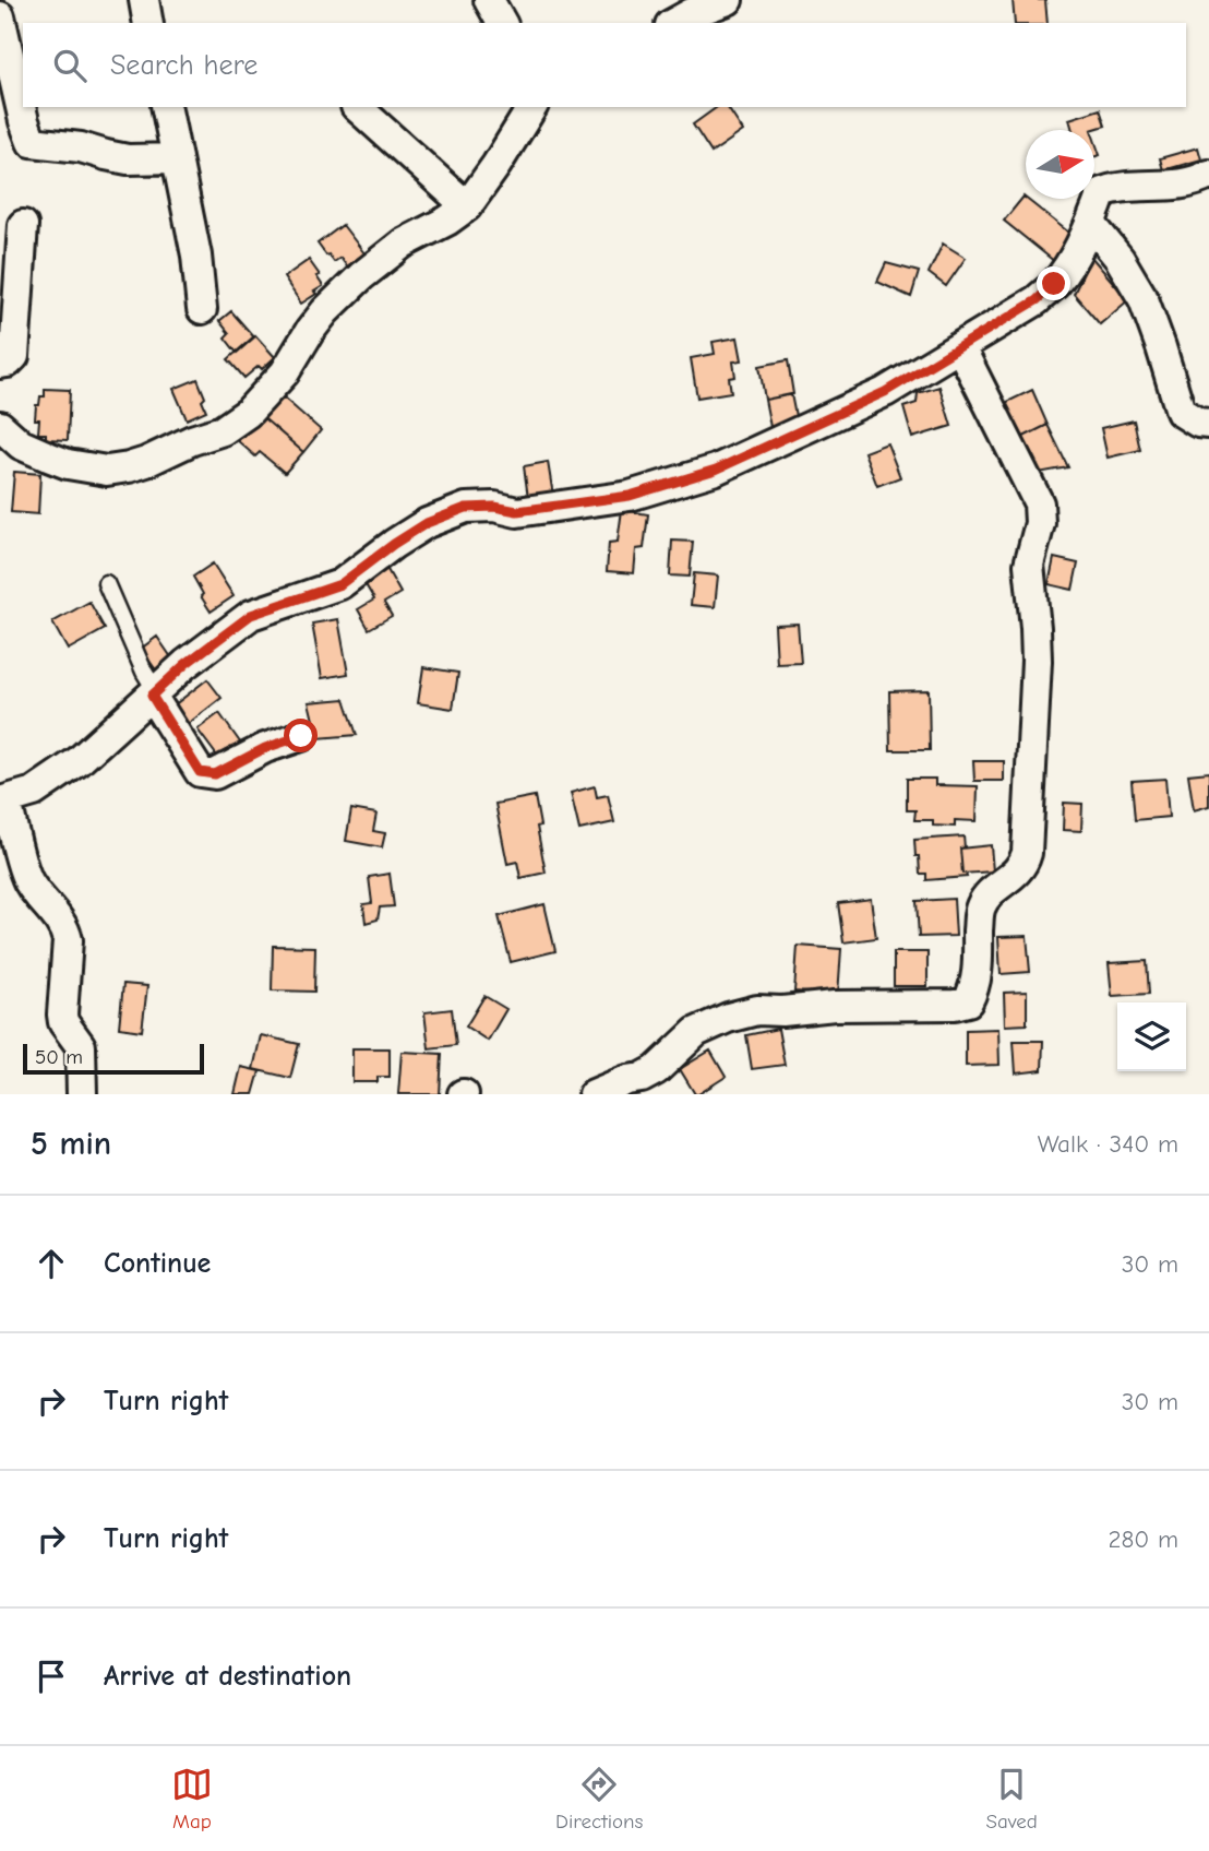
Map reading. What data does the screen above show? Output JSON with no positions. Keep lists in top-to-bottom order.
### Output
{
  "scale_bar": "50 m",
  "north": "right",
  "page": {
    "search": "Search here",
    "scale": "50 m",
    "heading": ["5 min", "Walk · 340 m"],
    "list": [
      ["Continue", "30 m"],
      ["Turn right", "30 m"],
      ["Turn right", "280 m"],
      "Arrive at destination"
    ],
    "nav": ["Map", "Directions", "Saved"]
  }
}
